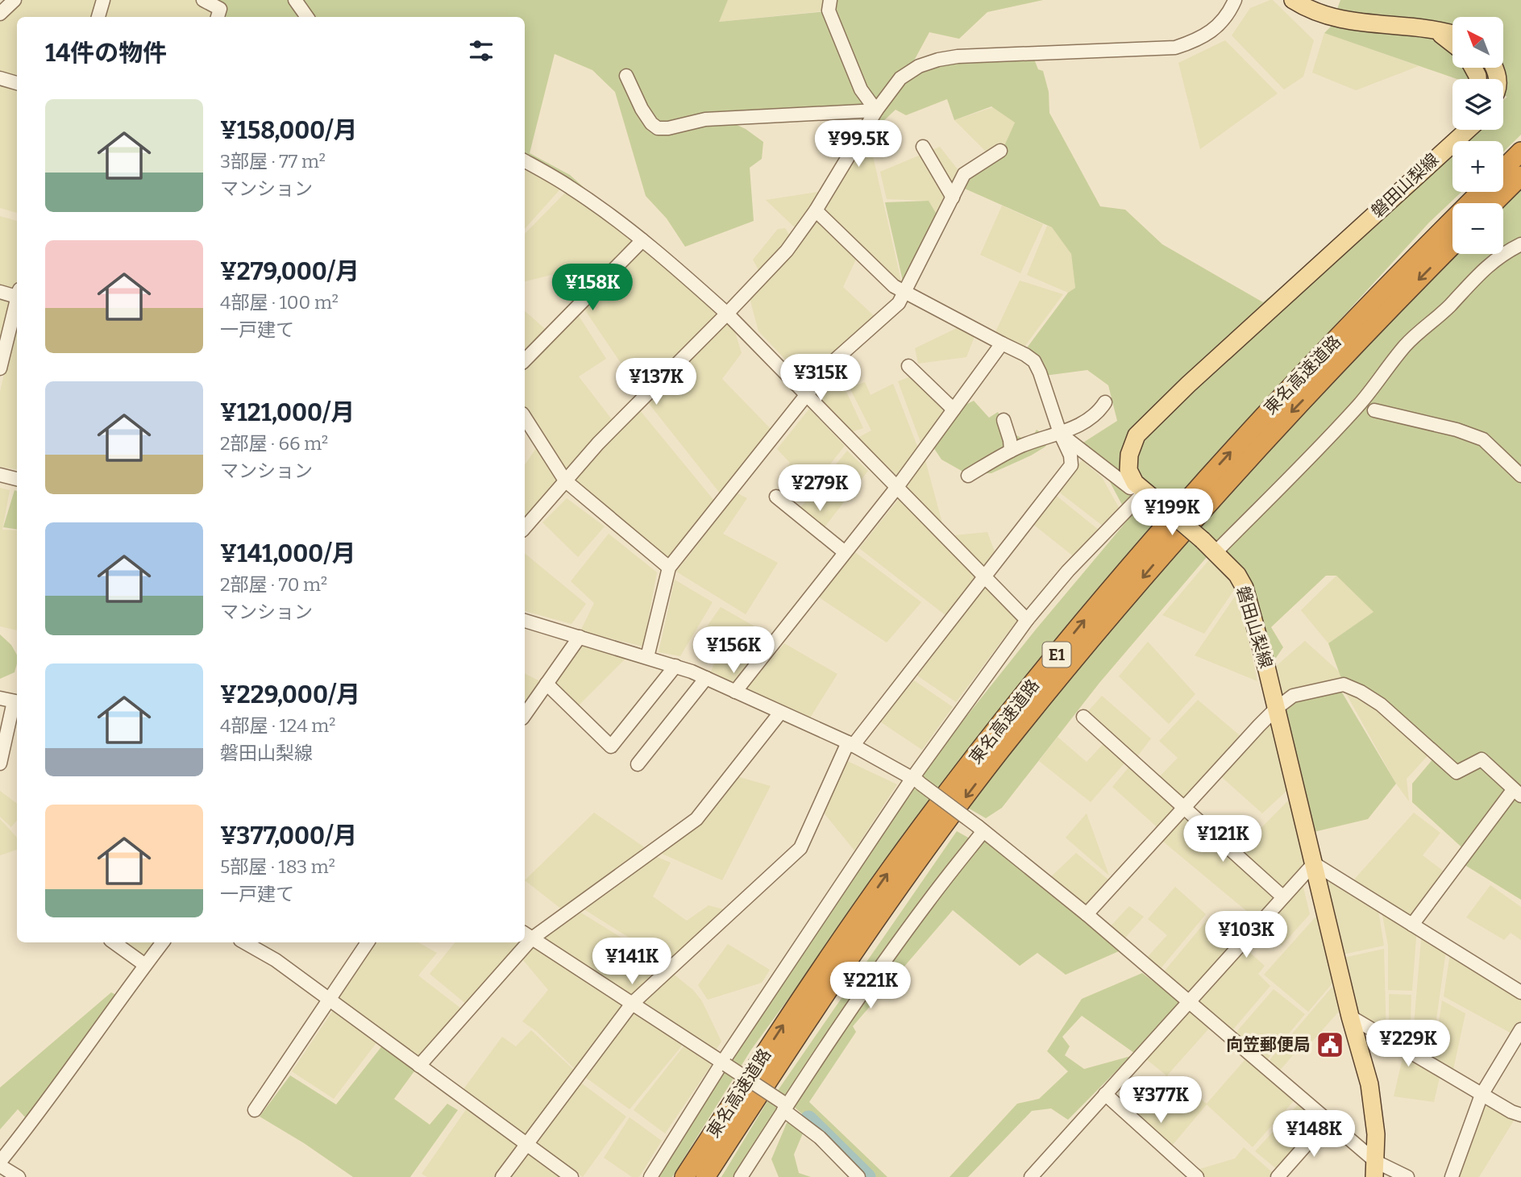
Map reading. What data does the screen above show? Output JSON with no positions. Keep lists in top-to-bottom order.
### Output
{
  "streets": {
    "highway": ["東名高速道路", "E1"],
    "main road": ["磐田山梨線"]
  },
  "places": {
    "public building": ["向笠郵便局"]
  },
  "north": "top left",
  "page": {
    "map_buttons": ["+", "−"],
    "heading": "14件の物件",
    "list": [
      {
        "name": "¥158,000/月",
        "note": "3部屋 · 77 m² · マンション"
      },
      {
        "name": "¥279,000/月",
        "note": "4部屋 · 100 m² · 一戸建て"
      },
      {
        "name": "¥121,000/月",
        "note": "2部屋 · 66 m² · マンション"
      },
      {
        "name": "¥141,000/月",
        "note": "2部屋 · 70 m² · マンション"
      },
      {
        "name": "¥229,000/月",
        "note": "4部屋 · 124 m² · 磐田山梨線"
      },
      {
        "name": "¥377,000/月",
        "note": "5部屋 · 183 m² · 一戸建て"
      }
    ],
    "price": [
      "¥99.5K",
      "¥158K",
      "¥315K",
      "¥137K",
      "¥279K",
      "¥199K",
      "¥156K",
      "¥121K",
      "¥103K",
      "¥141K",
      "¥221K",
      "¥229K",
      "¥377K",
      "¥148K"
    ]
  }
}
